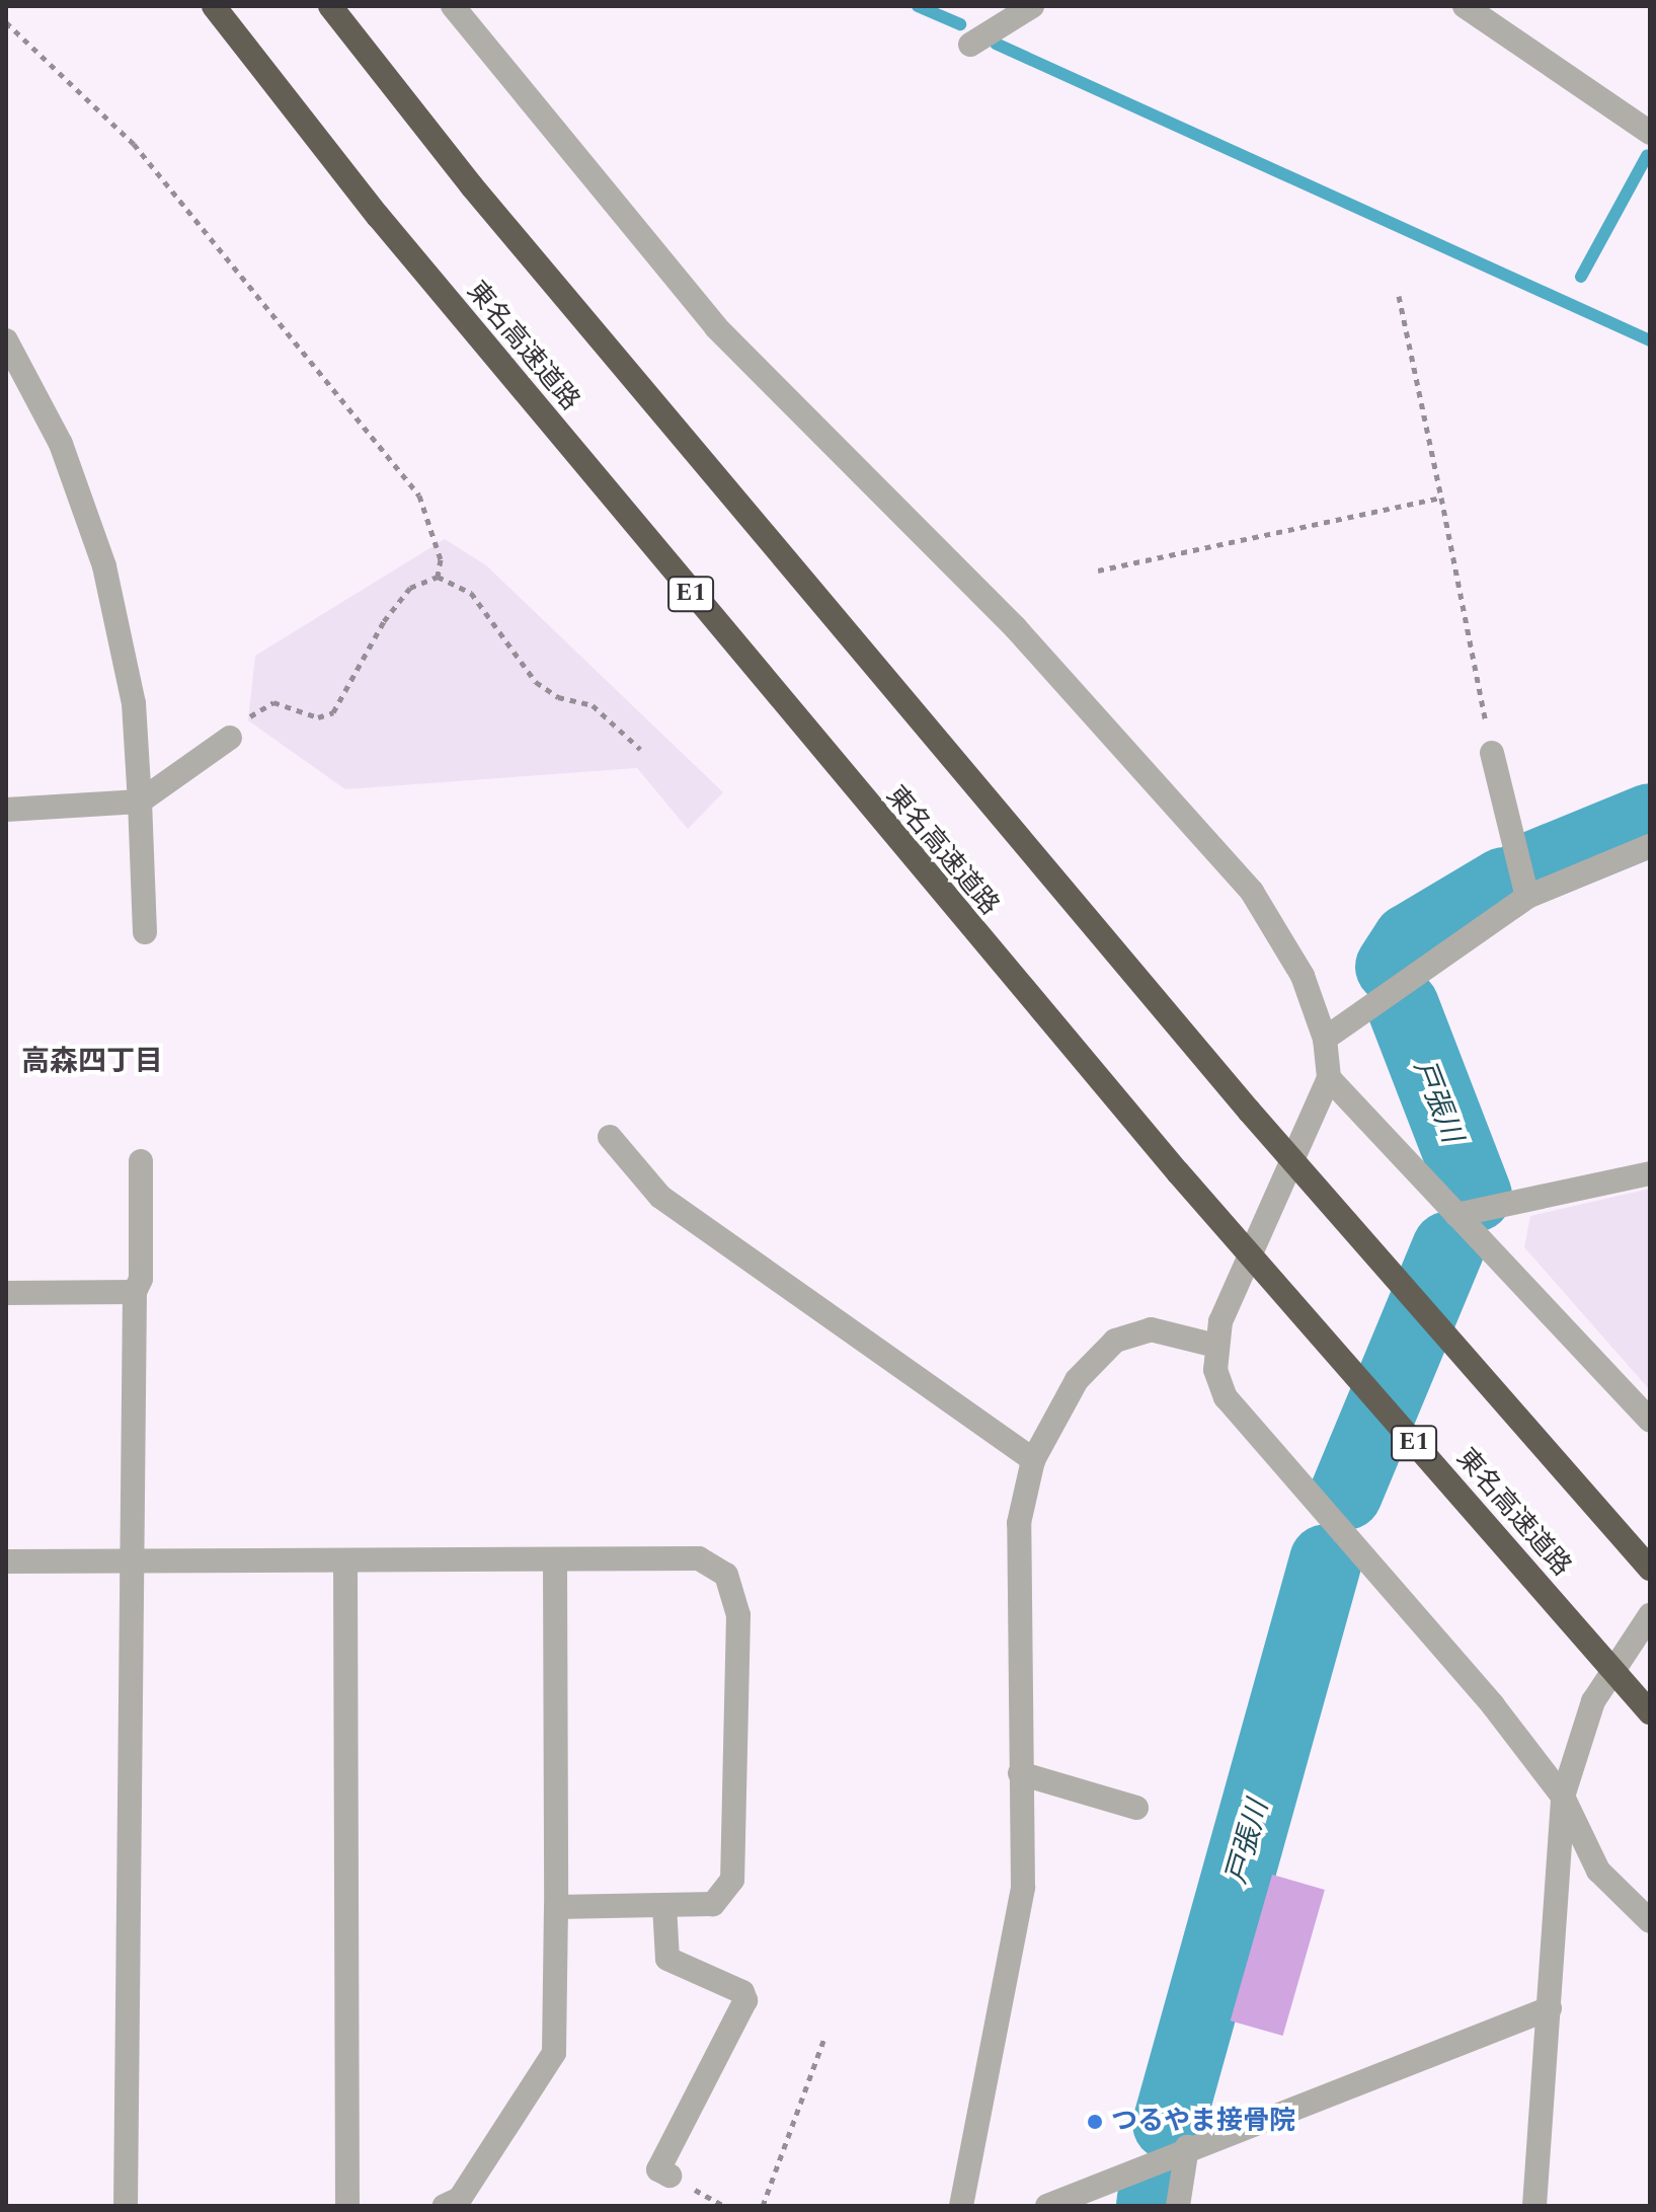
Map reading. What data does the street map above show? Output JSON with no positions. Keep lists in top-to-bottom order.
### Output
{
  "streets": {
    "highway": ["東名高速道路", "E1"]
  },
  "districts": ["高森四丁目"],
  "water": ["戸張川"],
  "places": ["つるやま接骨院"]
}
